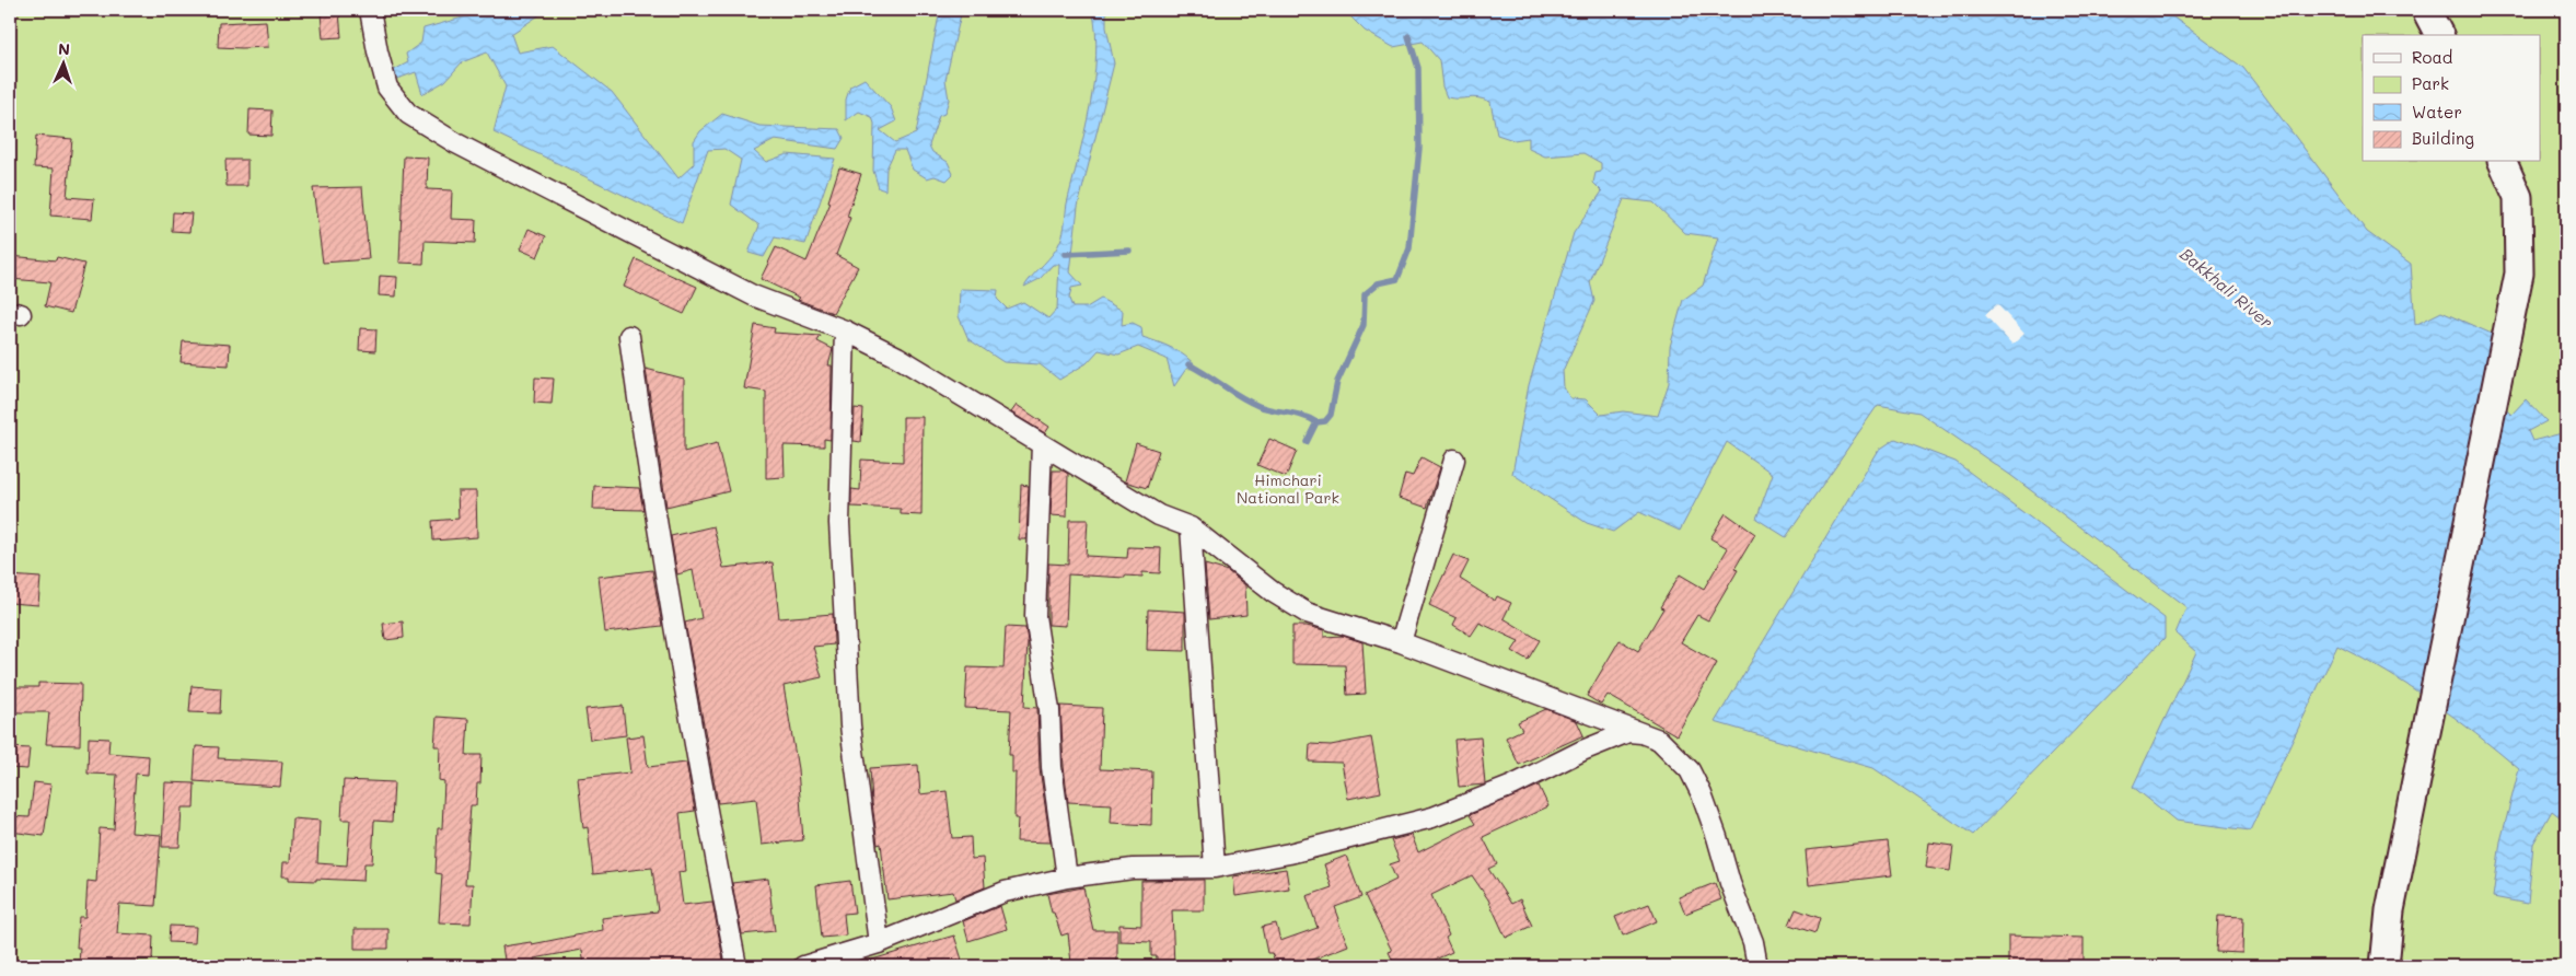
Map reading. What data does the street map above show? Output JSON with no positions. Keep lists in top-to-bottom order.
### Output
{
  "water": ["Bakkhali River"],
  "parks": ["Himchari National Park"],
  "legend": [
    "Road",
    "Park",
    "Water",
    "Building"
  ],
  "north": "top"
}
